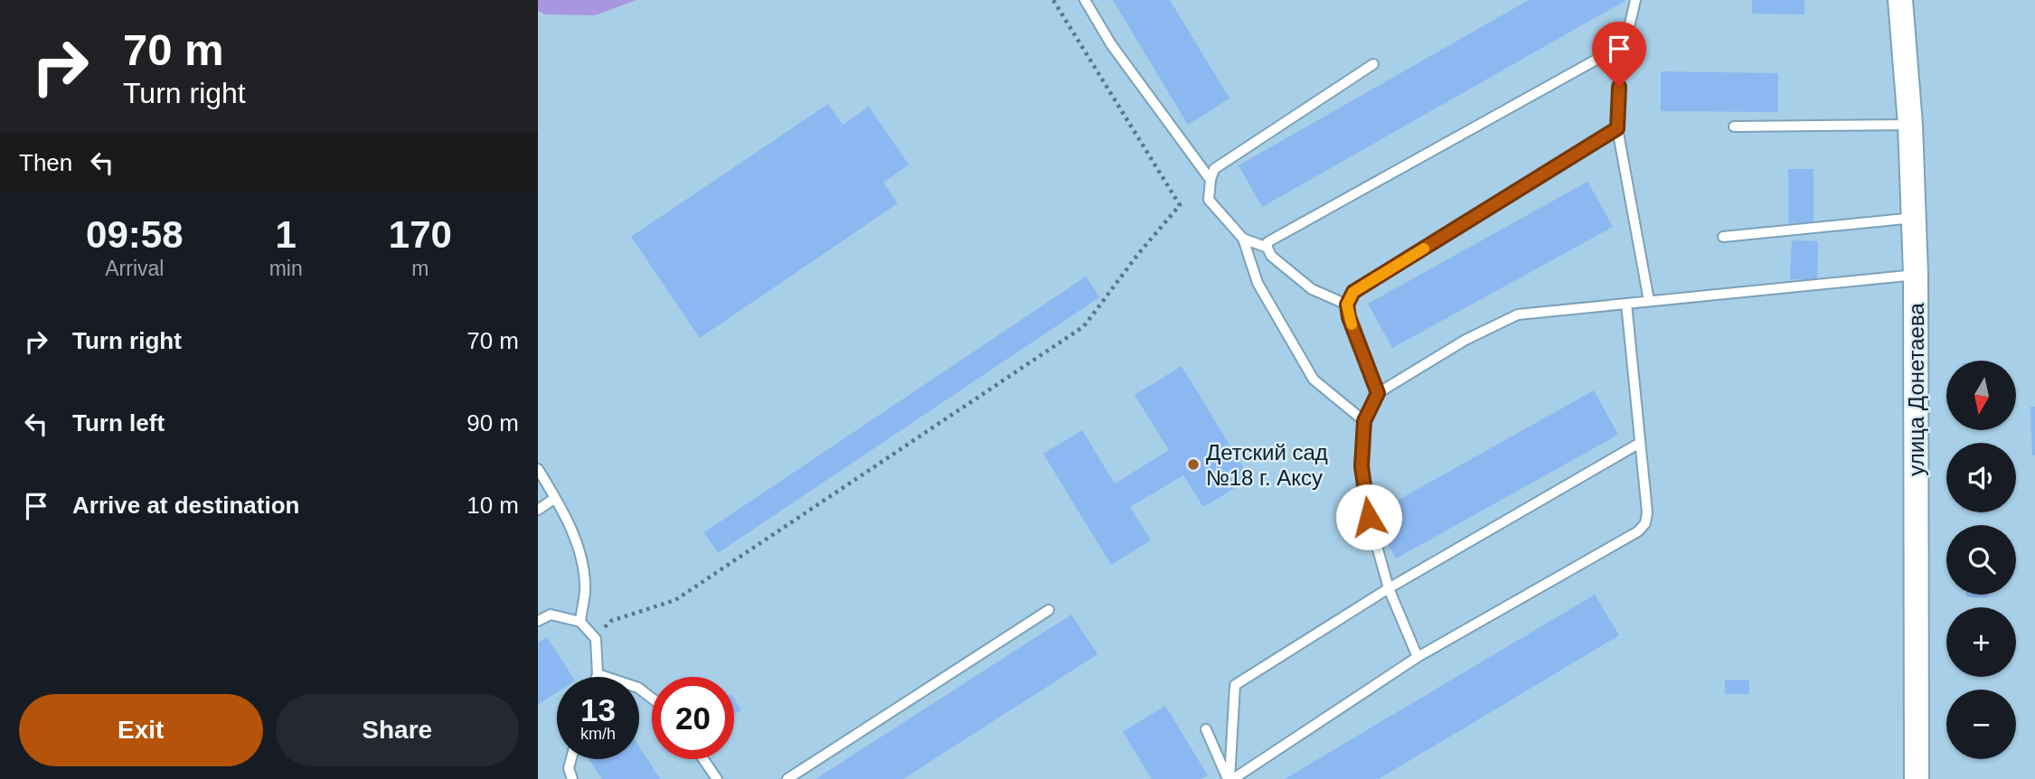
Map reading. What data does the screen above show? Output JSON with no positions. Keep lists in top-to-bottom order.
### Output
{
  "streets": {
    "street": ["улица Донетаева"]
  },
  "places": ["Детский сад №18 г. Аксу"],
  "north": "bottom",
  "page": {
    "turn": ["70 m", "Turn right"],
    "then": "Then",
    "eta": [
      "09:58",
      "Arrival",
      "1",
      "min",
      "170",
      "m"
    ],
    "list": [
      {
        "name": "Turn right",
        "value": "70 m"
      },
      {
        "name": "Turn left",
        "value": "90 m"
      },
      {
        "name": "Arrive at destination",
        "value": "10 m"
      }
    ],
    "map_buttons": ["+", "−"],
    "speed": "13 km/h",
    "limit": "20",
    "buttons": ["Exit", "Share"]
  }
}
